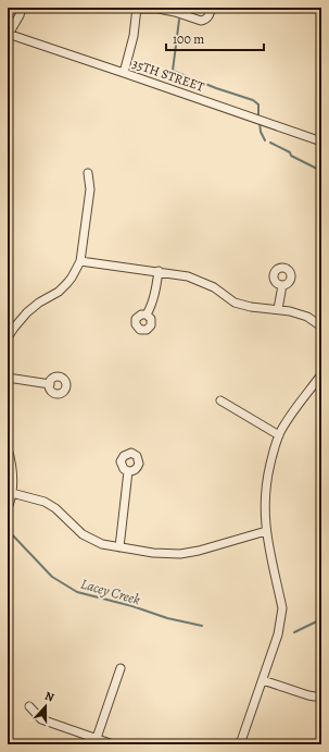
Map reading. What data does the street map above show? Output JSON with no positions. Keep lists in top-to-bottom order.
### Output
{
  "streets": {
    "street": ["35TH STREET"]
  },
  "water": ["Lacey Creek"],
  "scale_bar": "100 m",
  "north": "top"
}
